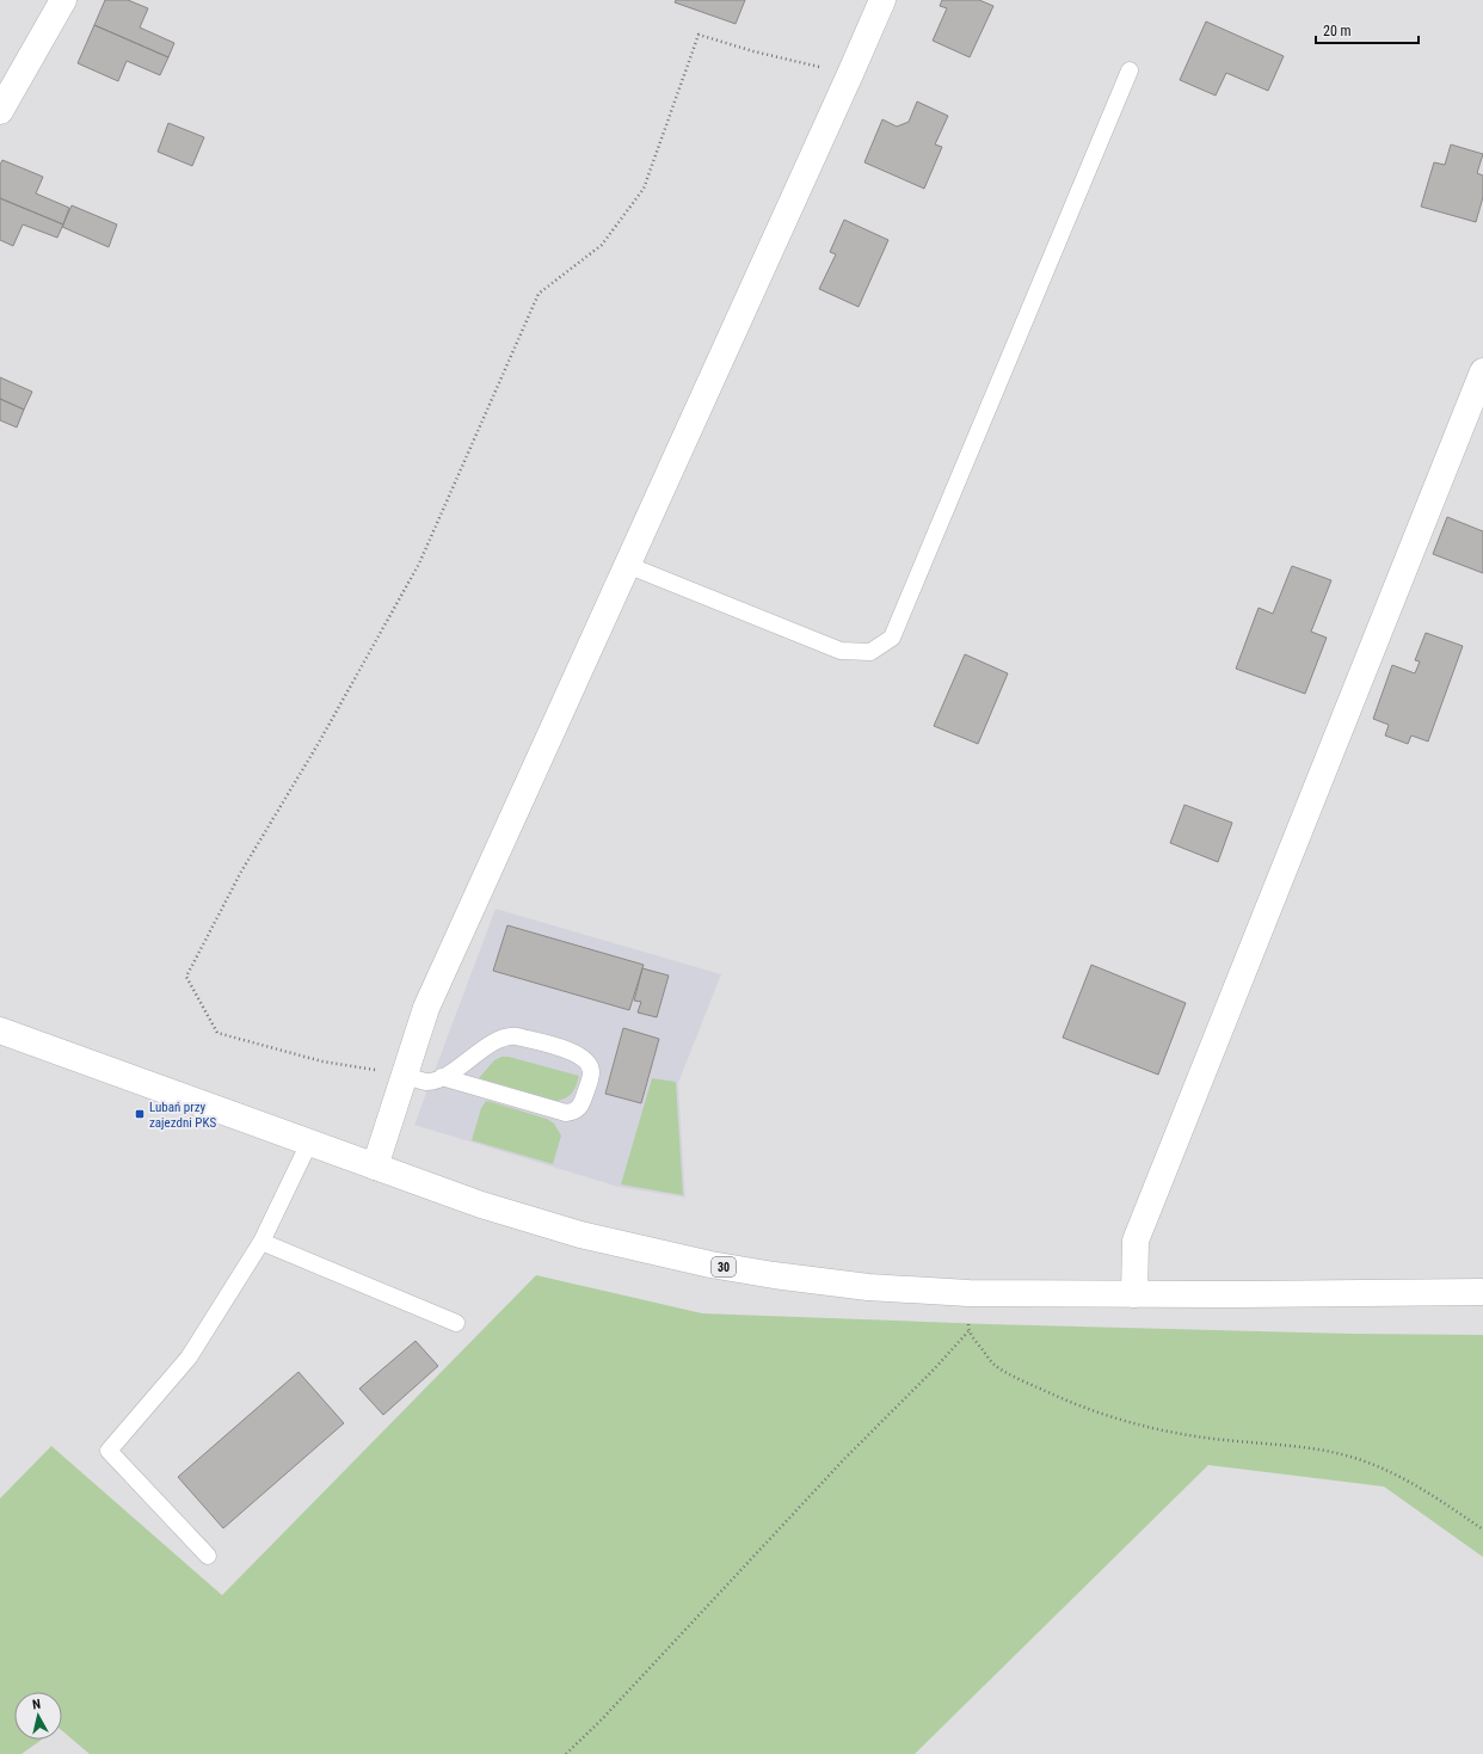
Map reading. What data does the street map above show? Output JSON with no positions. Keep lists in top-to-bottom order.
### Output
{
  "streets": {
    "street": ["30"]
  },
  "places": {
    "transit": ["Lubań przy zajezdni PKS"]
  },
  "scale_bar": "20 m",
  "north": "top"
}
